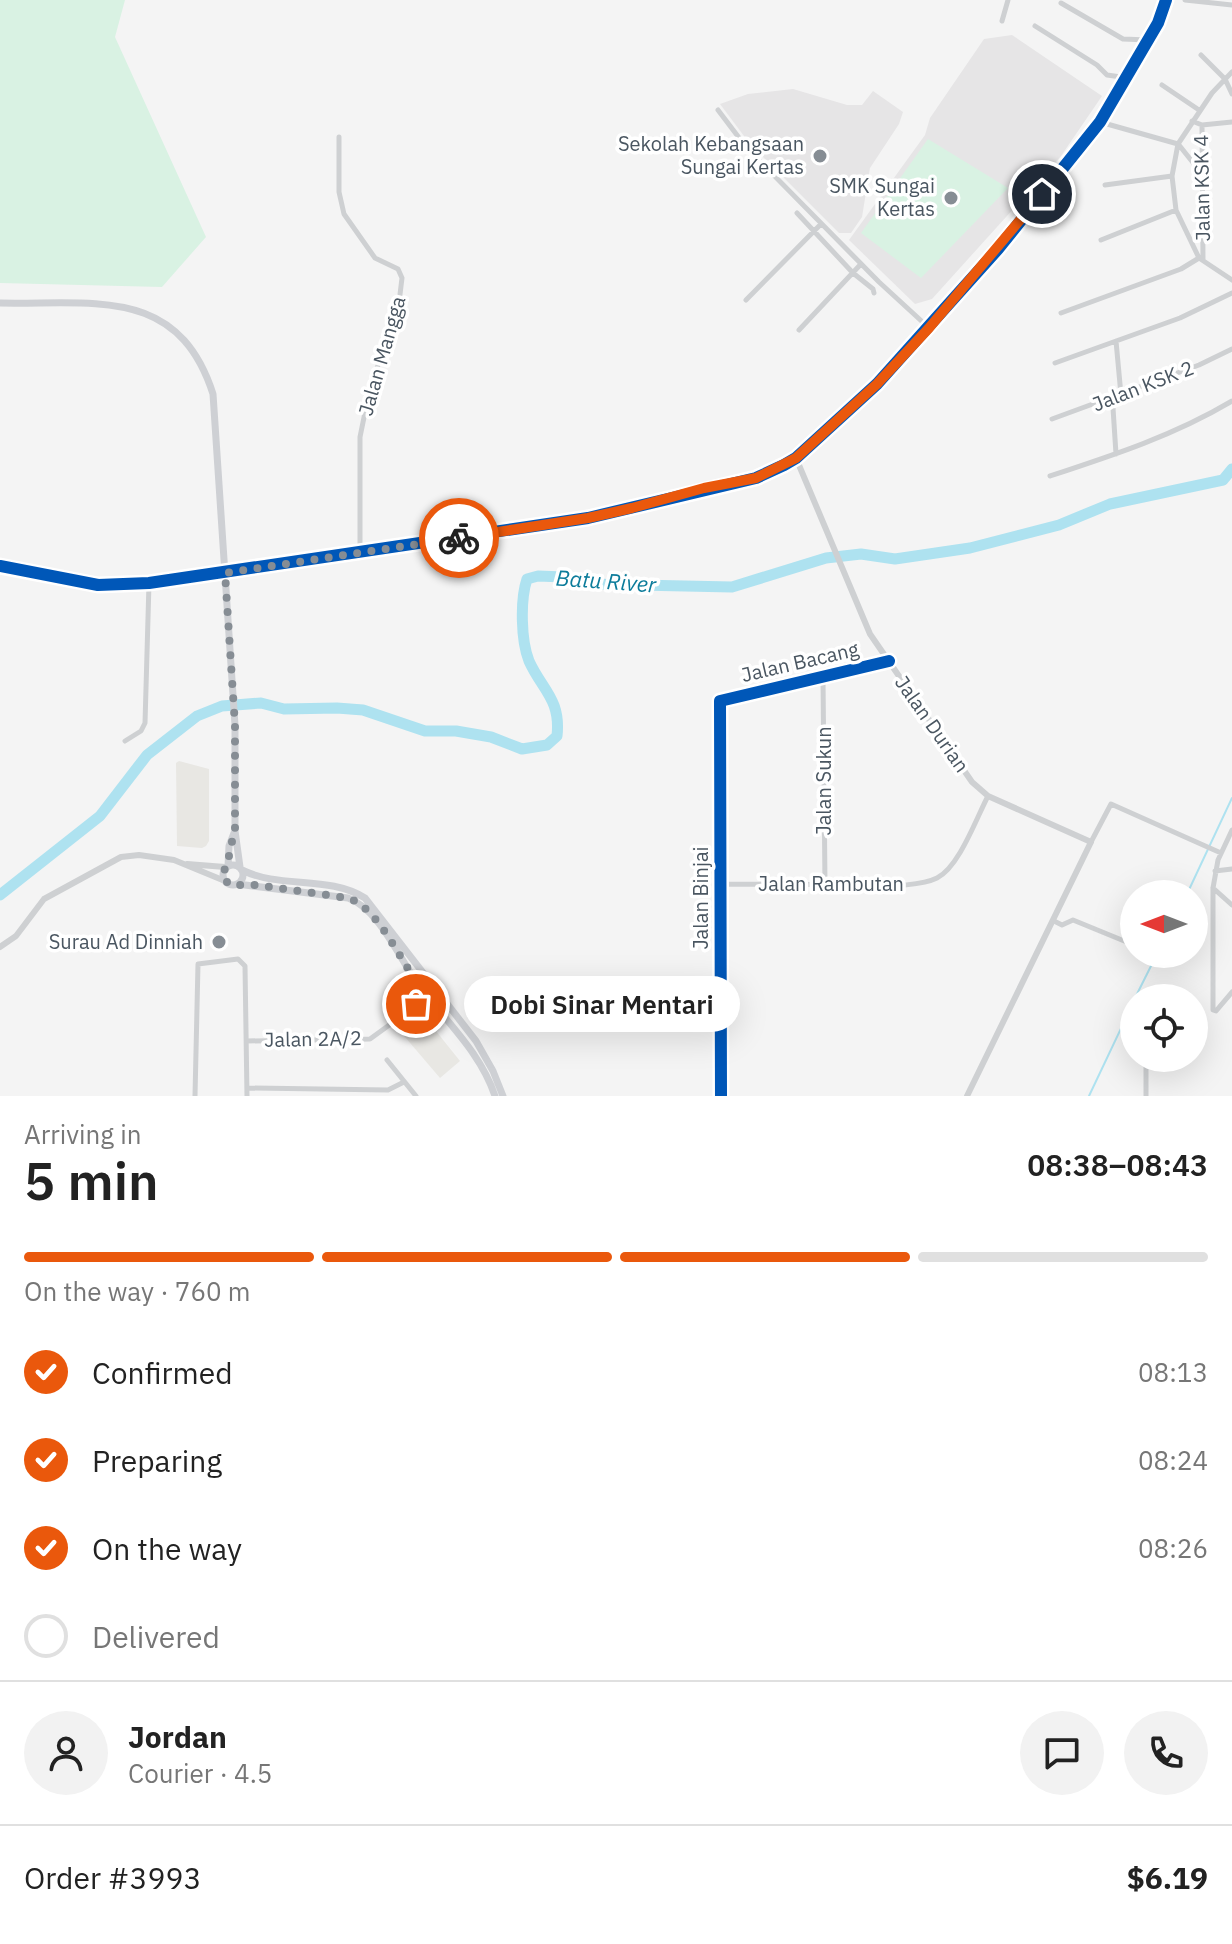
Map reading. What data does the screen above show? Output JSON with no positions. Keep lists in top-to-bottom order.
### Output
{
  "streets": {
    "street": [
      "Jalan KSK 4",
      "Jalan Mangga",
      "Jalan KSK 2",
      "Jalan Bacang",
      "Jalan Durian",
      "Jalan Sukun",
      "Jalan Rambutan",
      "Jalan Binjai",
      "Jalan 2A/2"
    ]
  },
  "crossings": [
    ["Jalan Bacang", "Jalan Durian"],
    ["Jalan Bacang", "Jalan Sukun"],
    ["Jalan Bacang", "Jalan Binjai"],
    ["Jalan Durian", "Jalan Rambutan"],
    ["Jalan Sukun", "Jalan Rambutan"],
    ["Jalan Rambutan", "Jalan Binjai"]
  ],
  "water": ["Batu River"],
  "places": [
    "Sekolah Kebangsaan Sungai Kertas",
    "SMK Sungai Kertas",
    "Surau Ad Dinniah",
    "Dobi Sinar Mentari"
  ],
  "north": "left",
  "page": {
    "bubble": "Dobi Sinar Mentari",
    "heading": ["5 min", "Arriving in", "08:38–08:43"],
    "panel": [
      "Jordan",
      "Courier · 4.5",
      "Order #3993",
      "$6.19"
    ],
    "bar": "On the way · 760 m",
    "list": [
      ["Confirmed", "08:13"],
      ["Preparing", "08:24"],
      ["On the way", "08:26"],
      "Delivered"
    ]
  }
}
